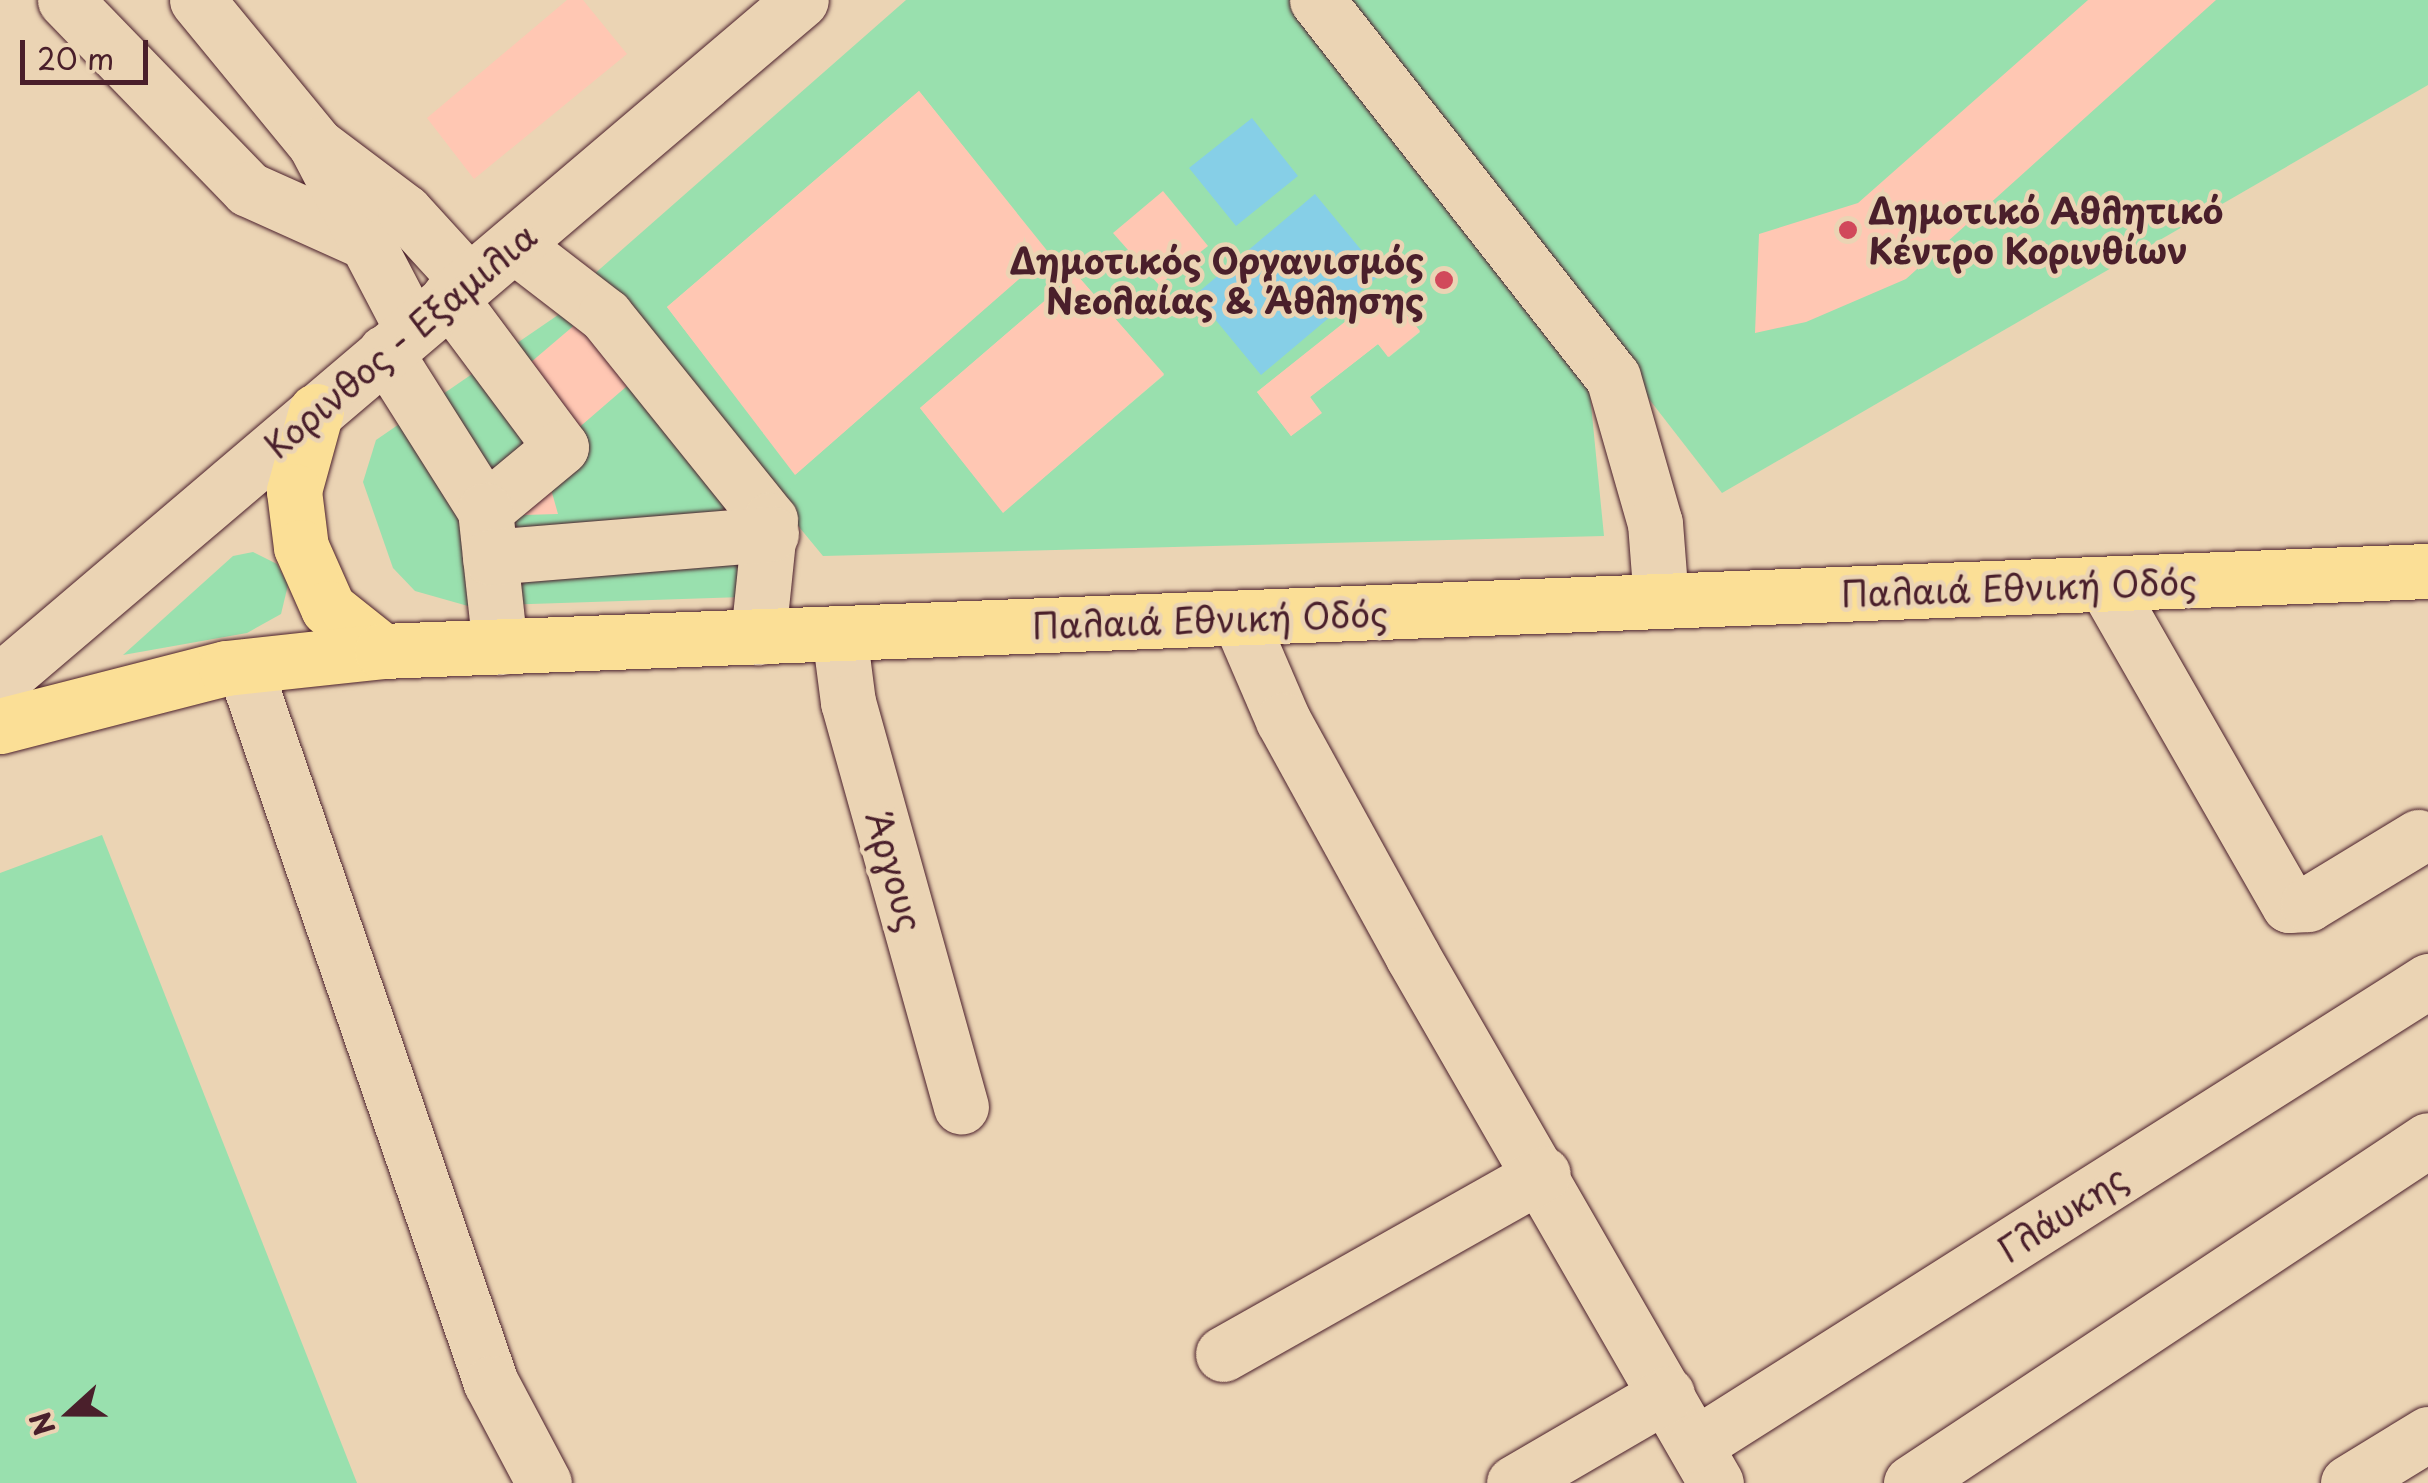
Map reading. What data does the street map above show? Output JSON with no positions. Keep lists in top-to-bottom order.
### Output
{
  "streets": {
    "main road": ["Παλαιά Εθνική Οδός"],
    "street": ["Κορινθος - Εξαμιλια", "Άργους", "Γλάυκης"]
  },
  "crossings": [
    ["Παλαιά Εθνική Οδός", "Άργους"]
  ],
  "places": ["Δημοτικό Αθλητικό Κέντρο Κορινθίων", "Δημοτικός Οργανισμός Νεολαίας & Άθλησης"],
  "scale_bar": "20 m",
  "north": "left"
}
